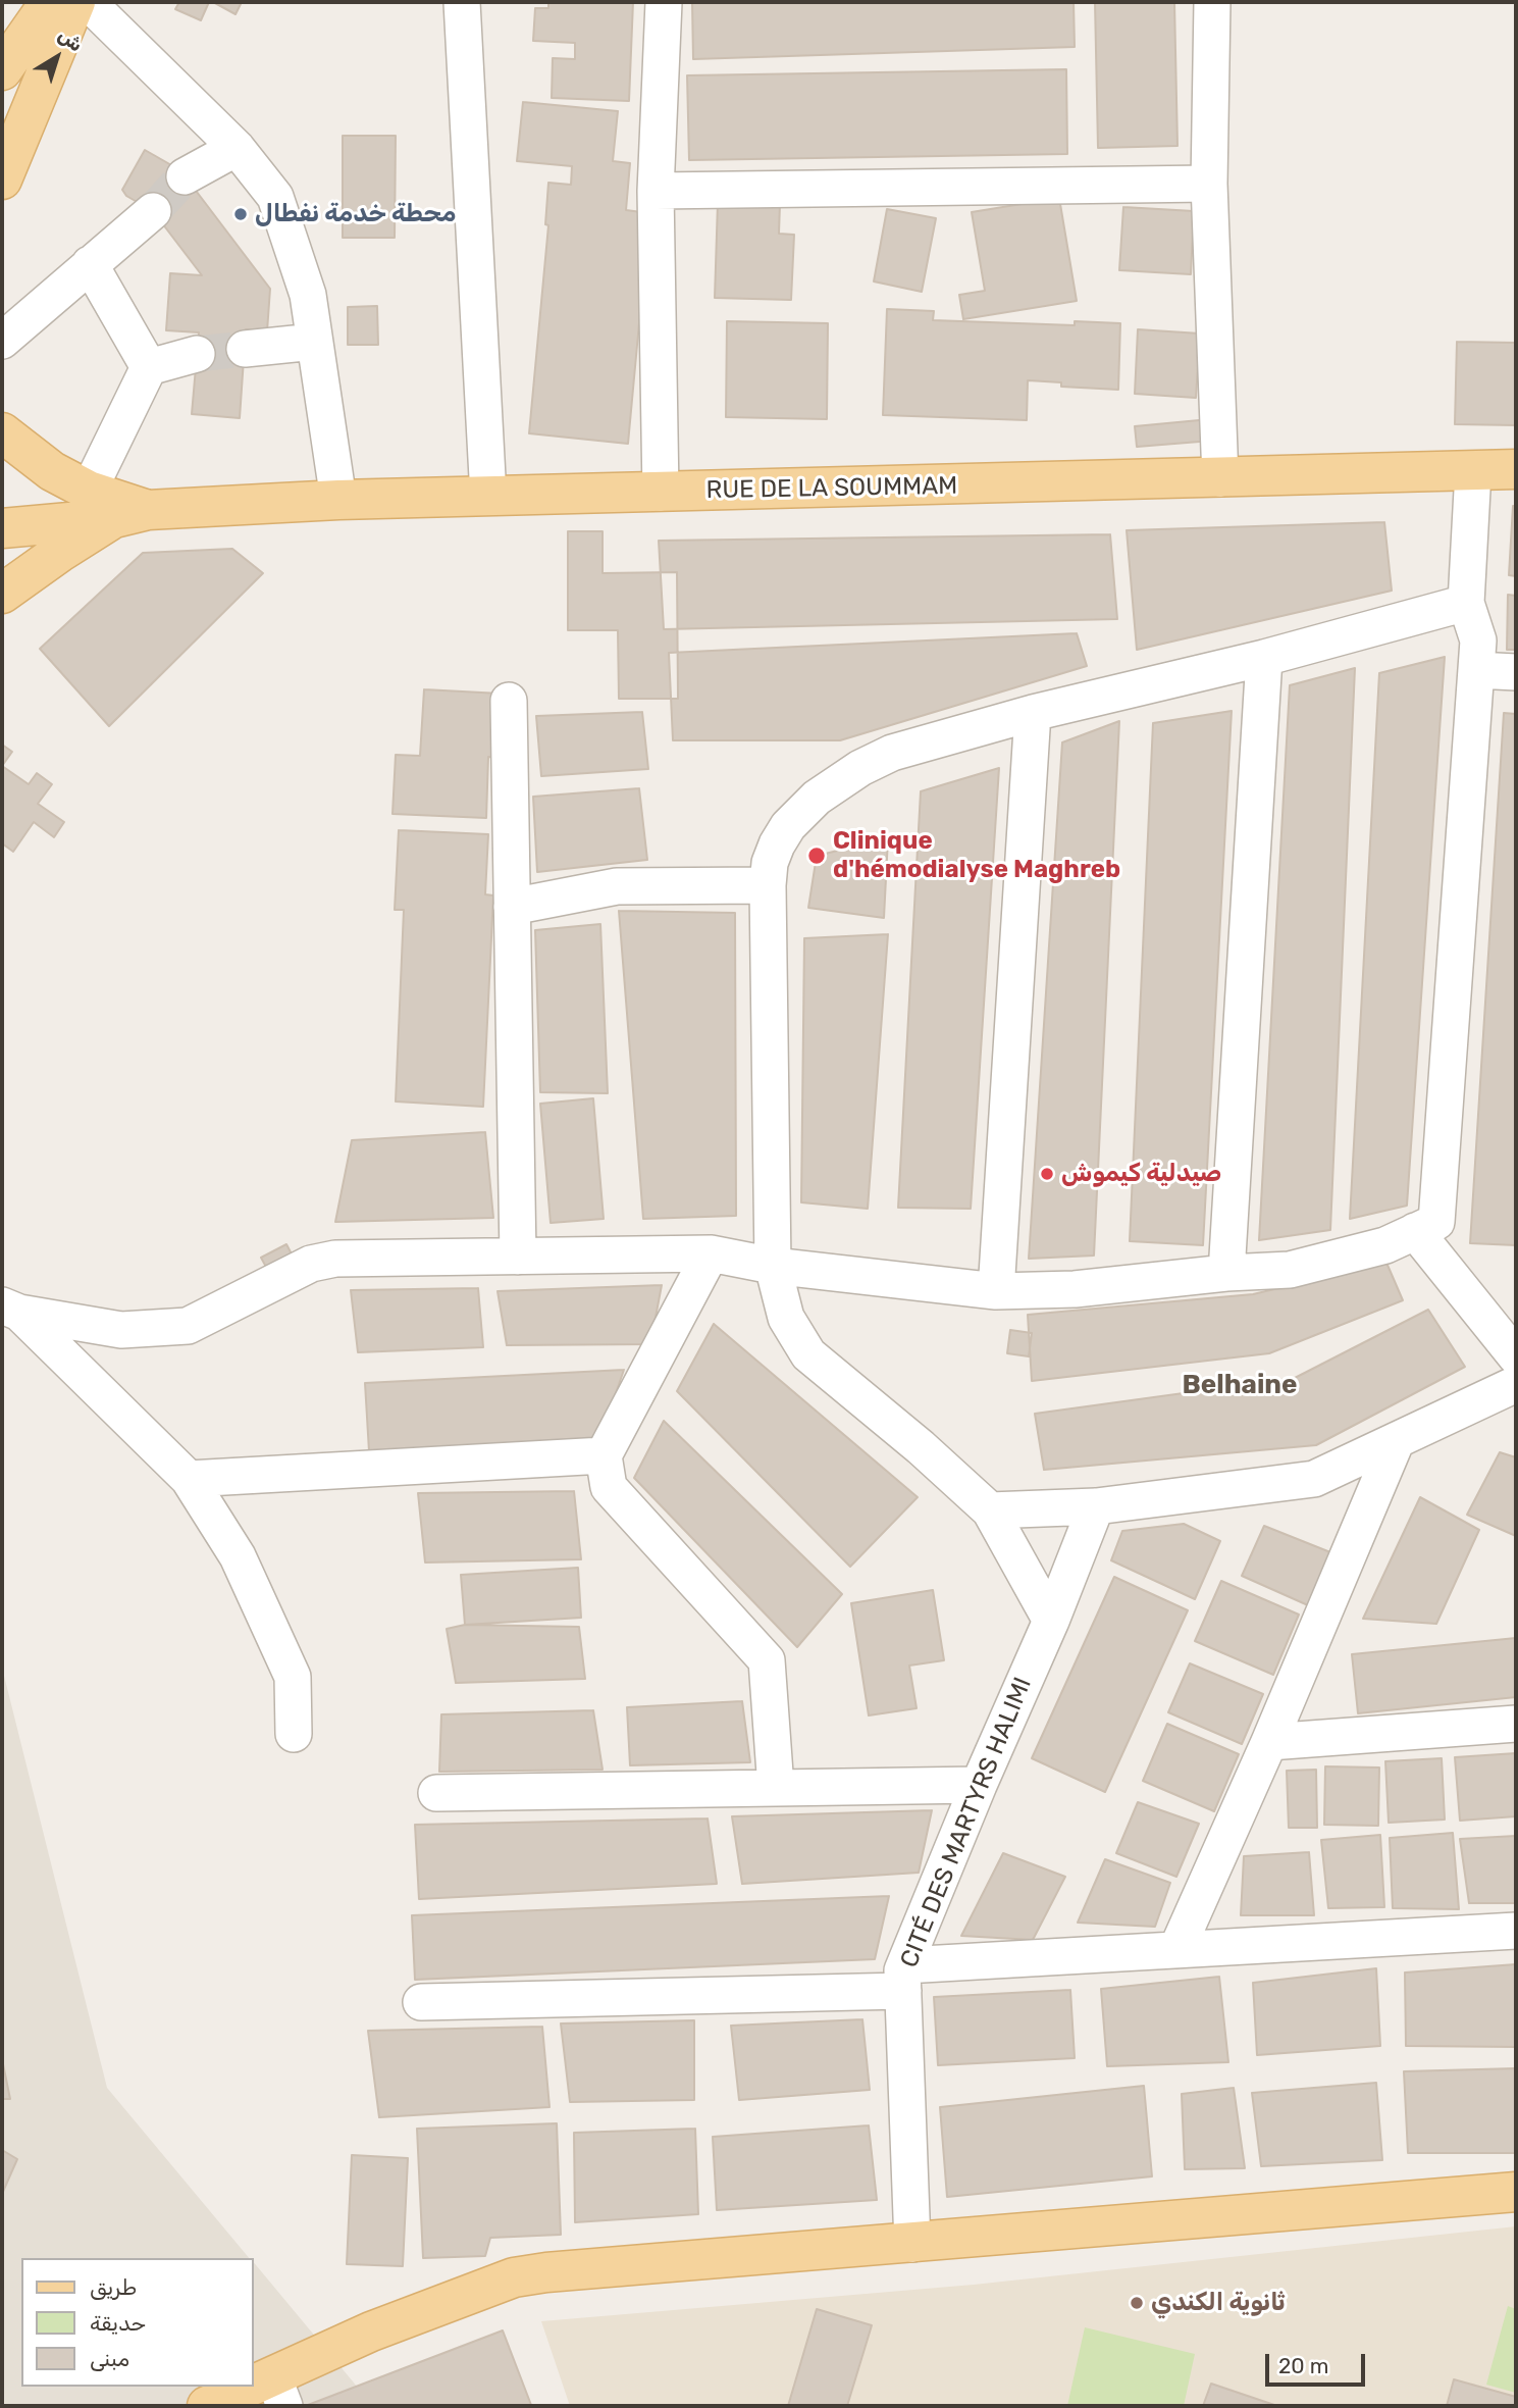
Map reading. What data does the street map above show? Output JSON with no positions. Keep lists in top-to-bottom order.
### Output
{
  "streets": {
    "main road": ["RUE DE LA SOUMMAM"],
    "street": ["CITÉ DES MARTYRS HALIMI"]
  },
  "districts": ["Belhaine"],
  "places": [
    "محطة خدمة نفطال",
    "Clinique d'hémodialyse Maghreb",
    "صيدلية كيموش",
    "ثانوية الكندي"
  ],
  "legend": ["طريق", "حديقة", "مبنى"],
  "scale_bar": "20 m",
  "north": "top right"
}
